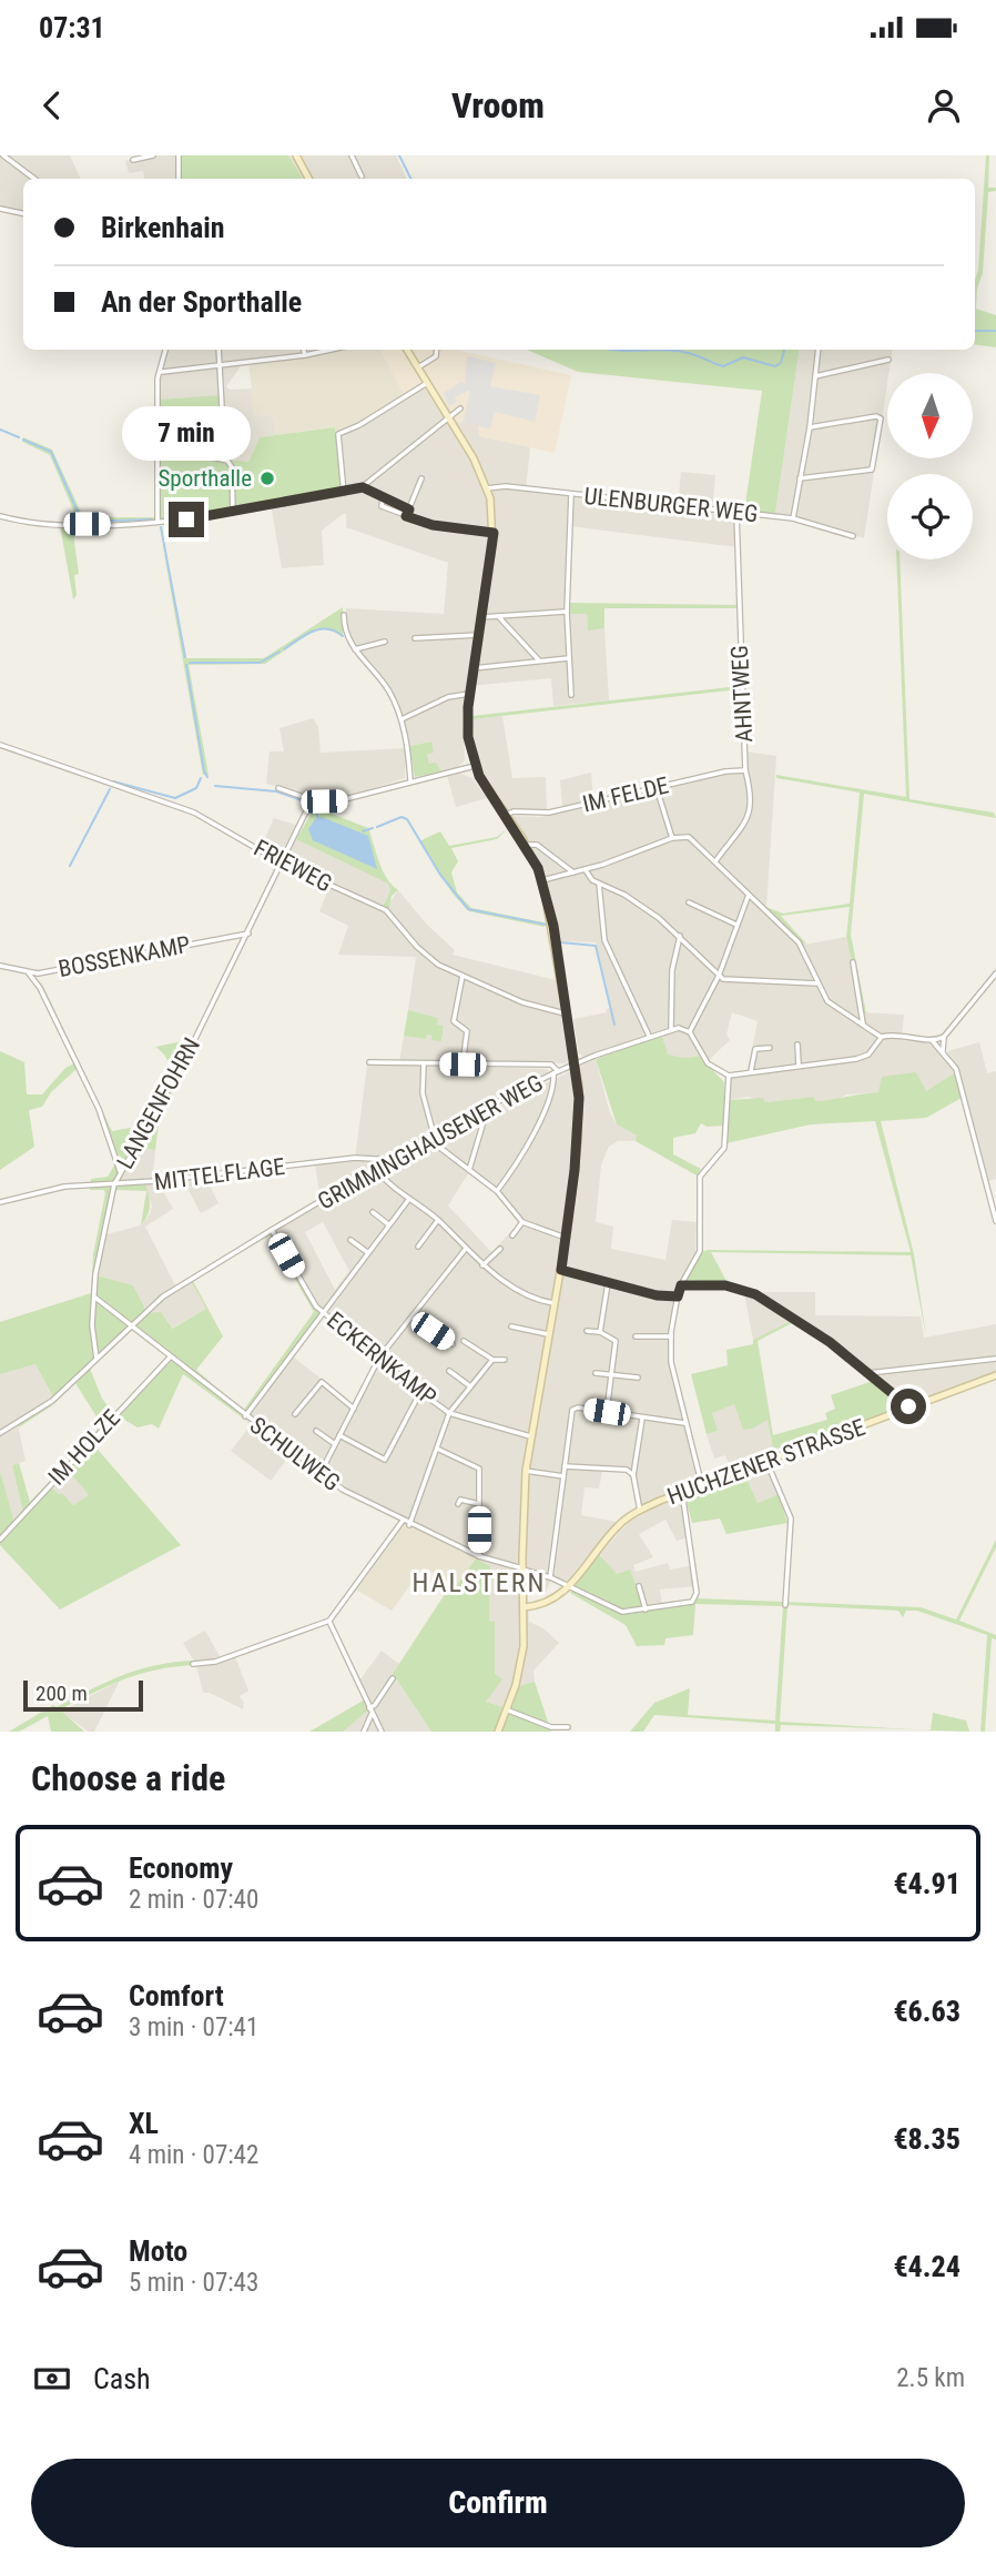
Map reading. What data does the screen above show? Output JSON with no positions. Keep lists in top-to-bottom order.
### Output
{
  "streets": {
    "main road": ["HUCHZENER STRASSE"],
    "street": [
      "ULENBURGER WEG",
      "AHNTWEG",
      "IM FELDE",
      "FRIEWEG",
      "BOSSENKAMP",
      "LANGENFOHRN",
      "GRIMMINGHAUSENER WEG",
      "MITTELFLAGE",
      "ECKERNKAMP",
      "IM HOLZE",
      "SCHULWEG"
    ]
  },
  "crossings": [
    ["ULENBURGER WEG", "AHNTWEG"],
    ["AHNTWEG", "IM FELDE"],
    ["FRIEWEG", "LANGENFOHRN"],
    ["BOSSENKAMP", "LANGENFOHRN"],
    ["LANGENFOHRN", "GRIMMINGHAUSENER WEG"],
    ["LANGENFOHRN", "MITTELFLAGE"],
    ["LANGENFOHRN", "SCHULWEG"],
    ["GRIMMINGHAUSENER WEG", "MITTELFLAGE"],
    ["GRIMMINGHAUSENER WEG", "ECKERNKAMP"],
    ["GRIMMINGHAUSENER WEG", "SCHULWEG"],
    ["IM HOLZE", "SCHULWEG"],
    ["SCHULWEG", "HUCHZENER STRASSE"]
  ],
  "districts": ["HALSTERN"],
  "places": ["Sporthalle"],
  "scale_bar": "200 m",
  "north": "bottom",
  "page": {
    "status": "07:31",
    "header": "Vroom",
    "banner": ["Birkenhain", "An der Sporthalle"],
    "bubble": "7 min",
    "scale": "200 m",
    "heading": "Choose a ride",
    "list": [
      {
        "name": "Economy",
        "note": "2 min · 07:40",
        "value": "€4.91"
      },
      {
        "name": "Comfort",
        "note": "3 min · 07:41",
        "value": "€6.63"
      },
      {
        "name": "XL",
        "note": "4 min · 07:42",
        "value": "€8.35"
      },
      {
        "name": "Moto",
        "note": "5 min · 07:43",
        "value": "€4.24"
      }
    ],
    "pay": ["Cash", "2.5 km"],
    "buttons": "Confirm"
  }
}
